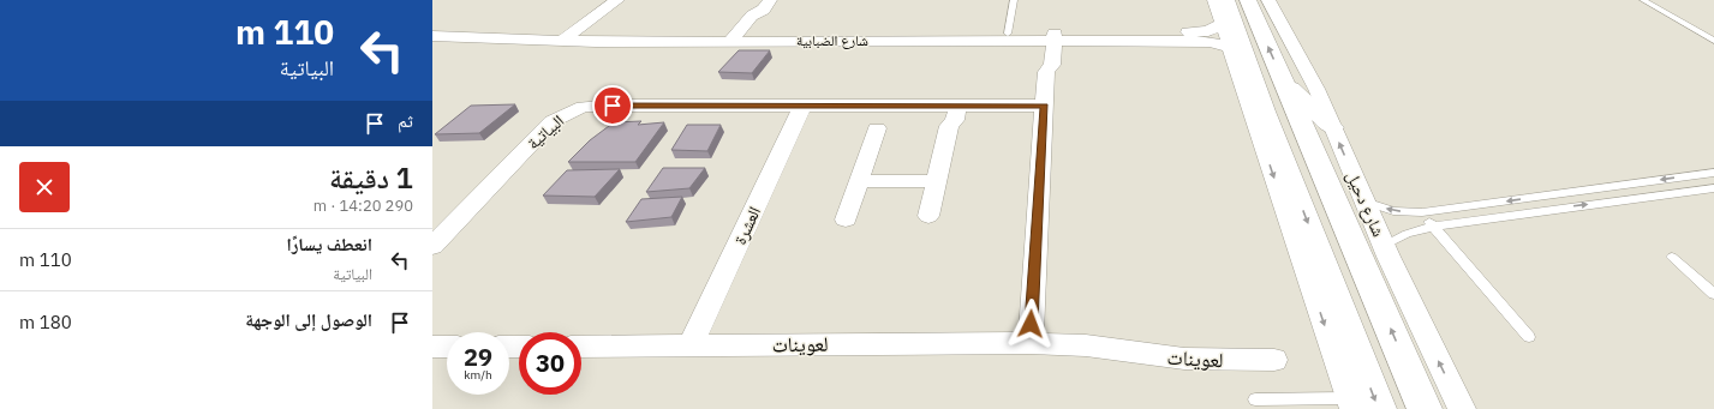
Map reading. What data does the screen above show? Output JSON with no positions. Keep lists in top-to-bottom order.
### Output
{
  "streets": {
    "main road": ["شارع دحيل"],
    "street": [
      "شارع الضبابية",
      "البياتية",
      "العشرة",
      "لعوينات"
    ]
  },
  "crossings": [
    ["البياتية", "العشرة"],
    ["العشرة", "لعوينات"]
  ],
  "page": {
    "turn": ["110 m", "البياتية"],
    "then": "ثم",
    "heading": ["1 دقيقة", "290 m · 14:20"],
    "list": [
      {
        "name": "انعطف يسارًا",
        "note": "البياتية",
        "value": "110 m"
      },
      {
        "name": "الوصول إلى الوجهة",
        "value": "180 m"
      }
    ],
    "speed": "29 km/h",
    "limit": "30"
  }
}
